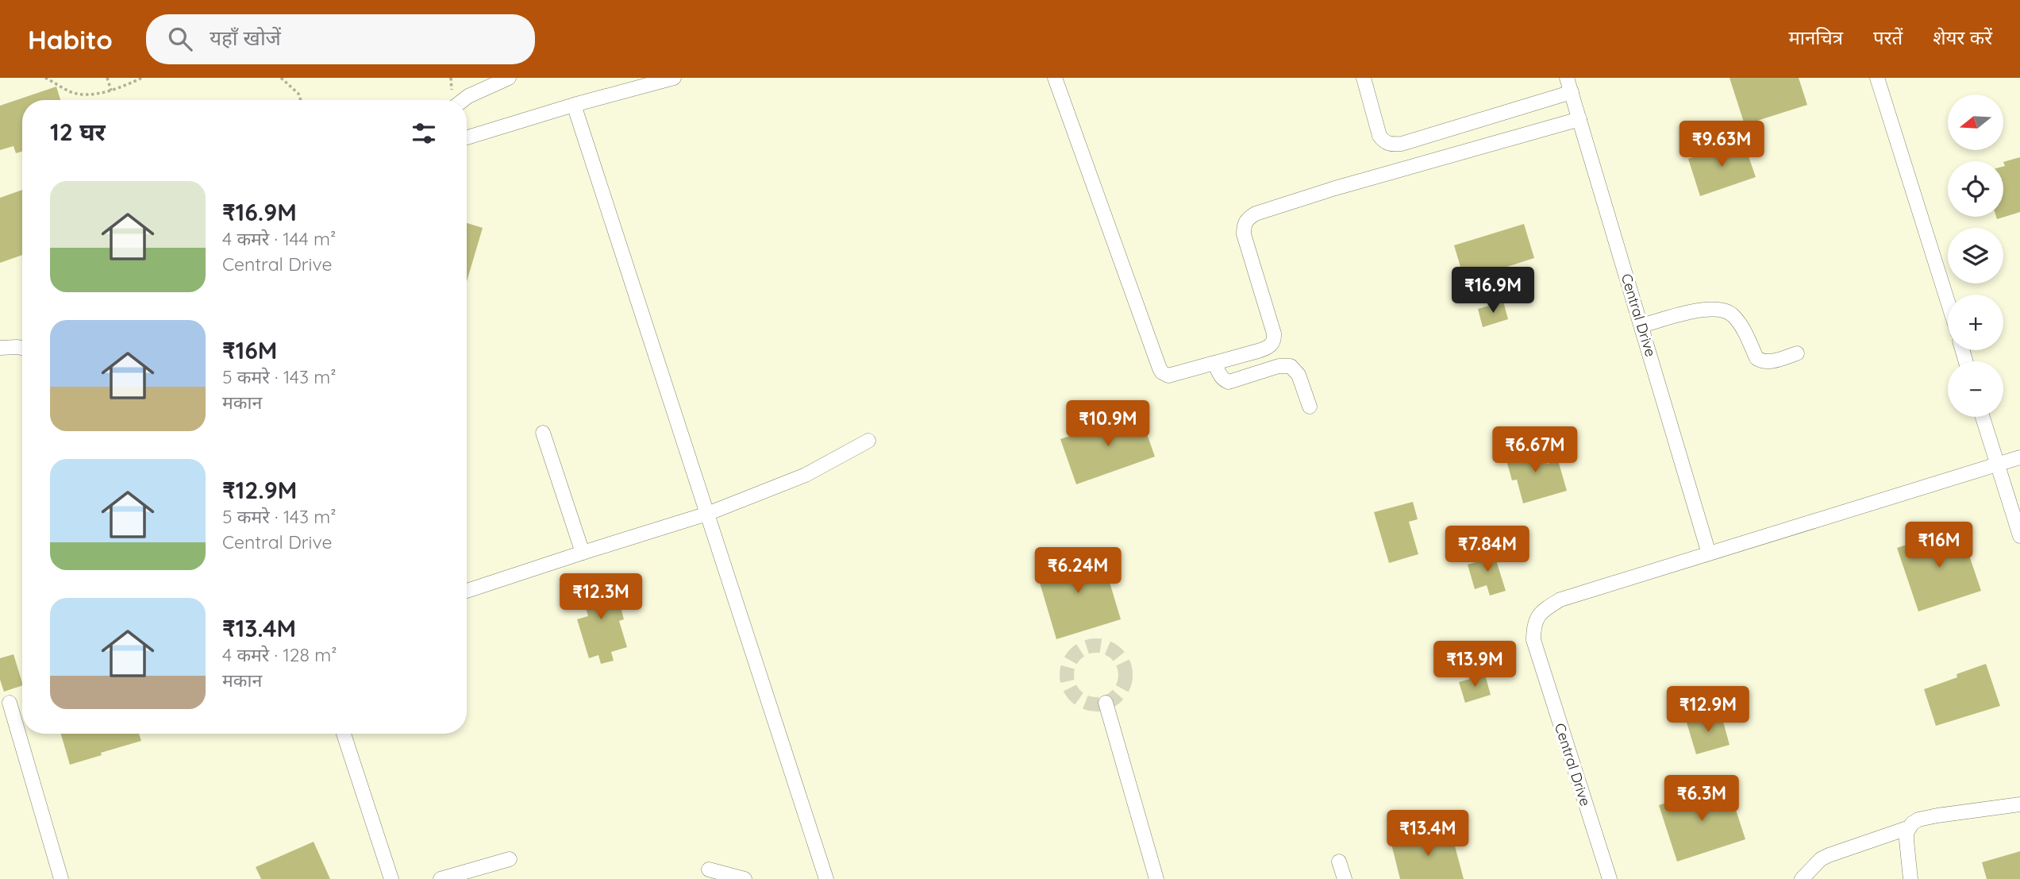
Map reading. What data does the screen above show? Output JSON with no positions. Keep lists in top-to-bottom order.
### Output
{
  "streets": {
    "street": ["Central Drive"]
  },
  "north": "left",
  "page": {
    "header": "Habito",
    "search": "यहाँ खोजें",
    "nav": ["मानचित्र", "परतें", "शेयर करें"],
    "map_buttons": ["+", "−"],
    "heading": "12 घर",
    "price": [
      "₹9.63M",
      "₹16.9M",
      "₹10.9M",
      "₹6.67M",
      "₹16M",
      "₹7.84M",
      "₹6.24M",
      "₹12.3M",
      "₹13.9M",
      "₹12.9M",
      "₹6.3M",
      "₹13.4M"
    ],
    "list": [
      {
        "name": "₹16.9M",
        "note": "4 कमरे · 144 m² · Central Drive"
      },
      {
        "name": "₹16M",
        "note": "5 कमरे · 143 m² · मकान"
      },
      {
        "name": "₹12.9M",
        "note": "5 कमरे · 143 m² · Central Drive"
      },
      {
        "name": "₹13.4M",
        "note": "4 कमरे · 128 m² · मकान"
      }
    ]
  }
}
